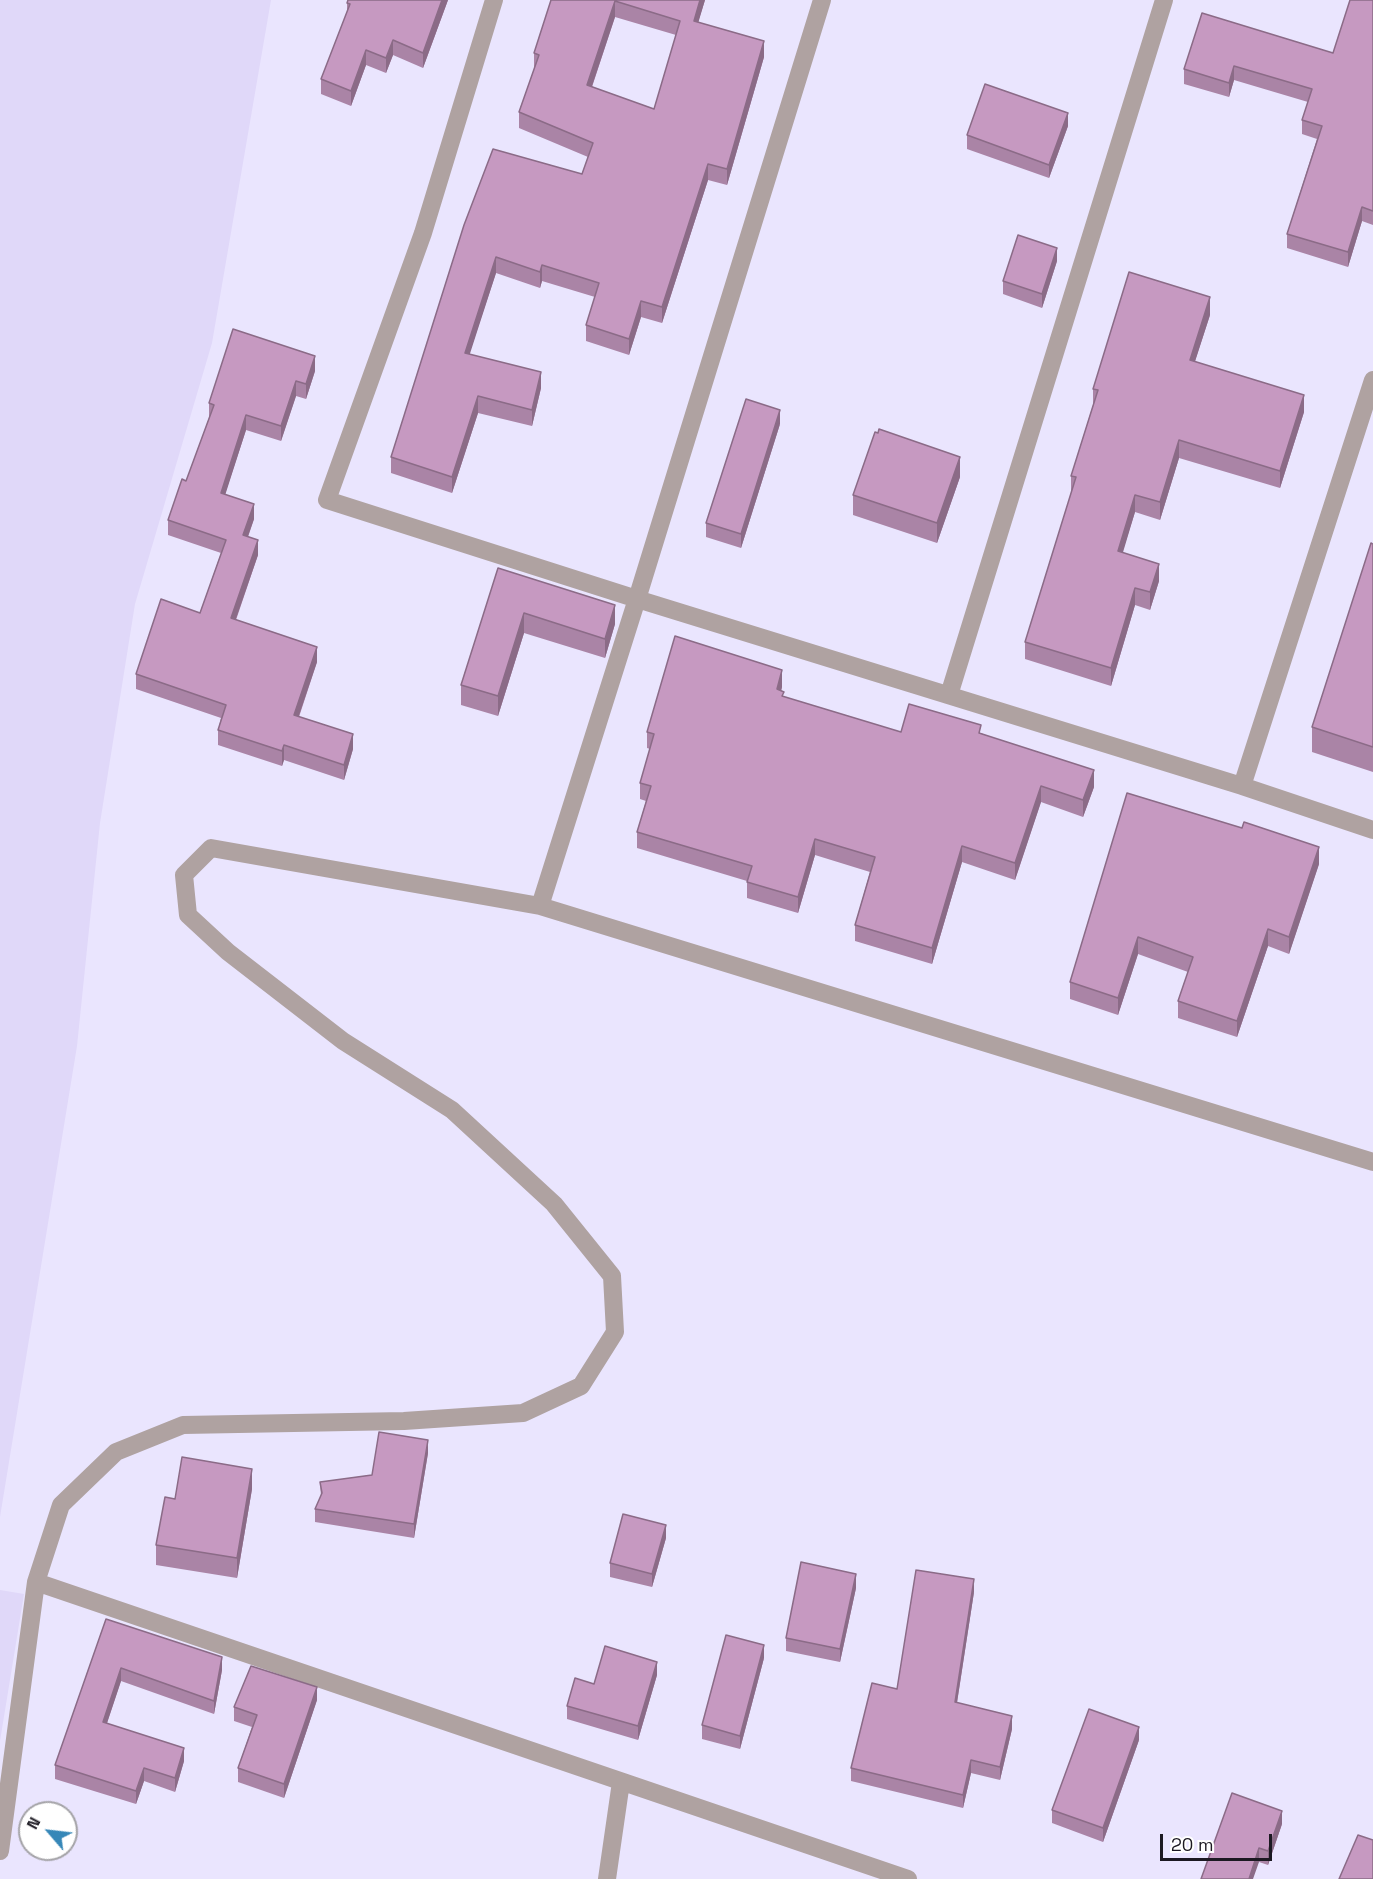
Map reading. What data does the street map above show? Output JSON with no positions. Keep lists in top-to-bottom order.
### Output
{
  "scale_bar": "20 m",
  "north": "top left"
}
